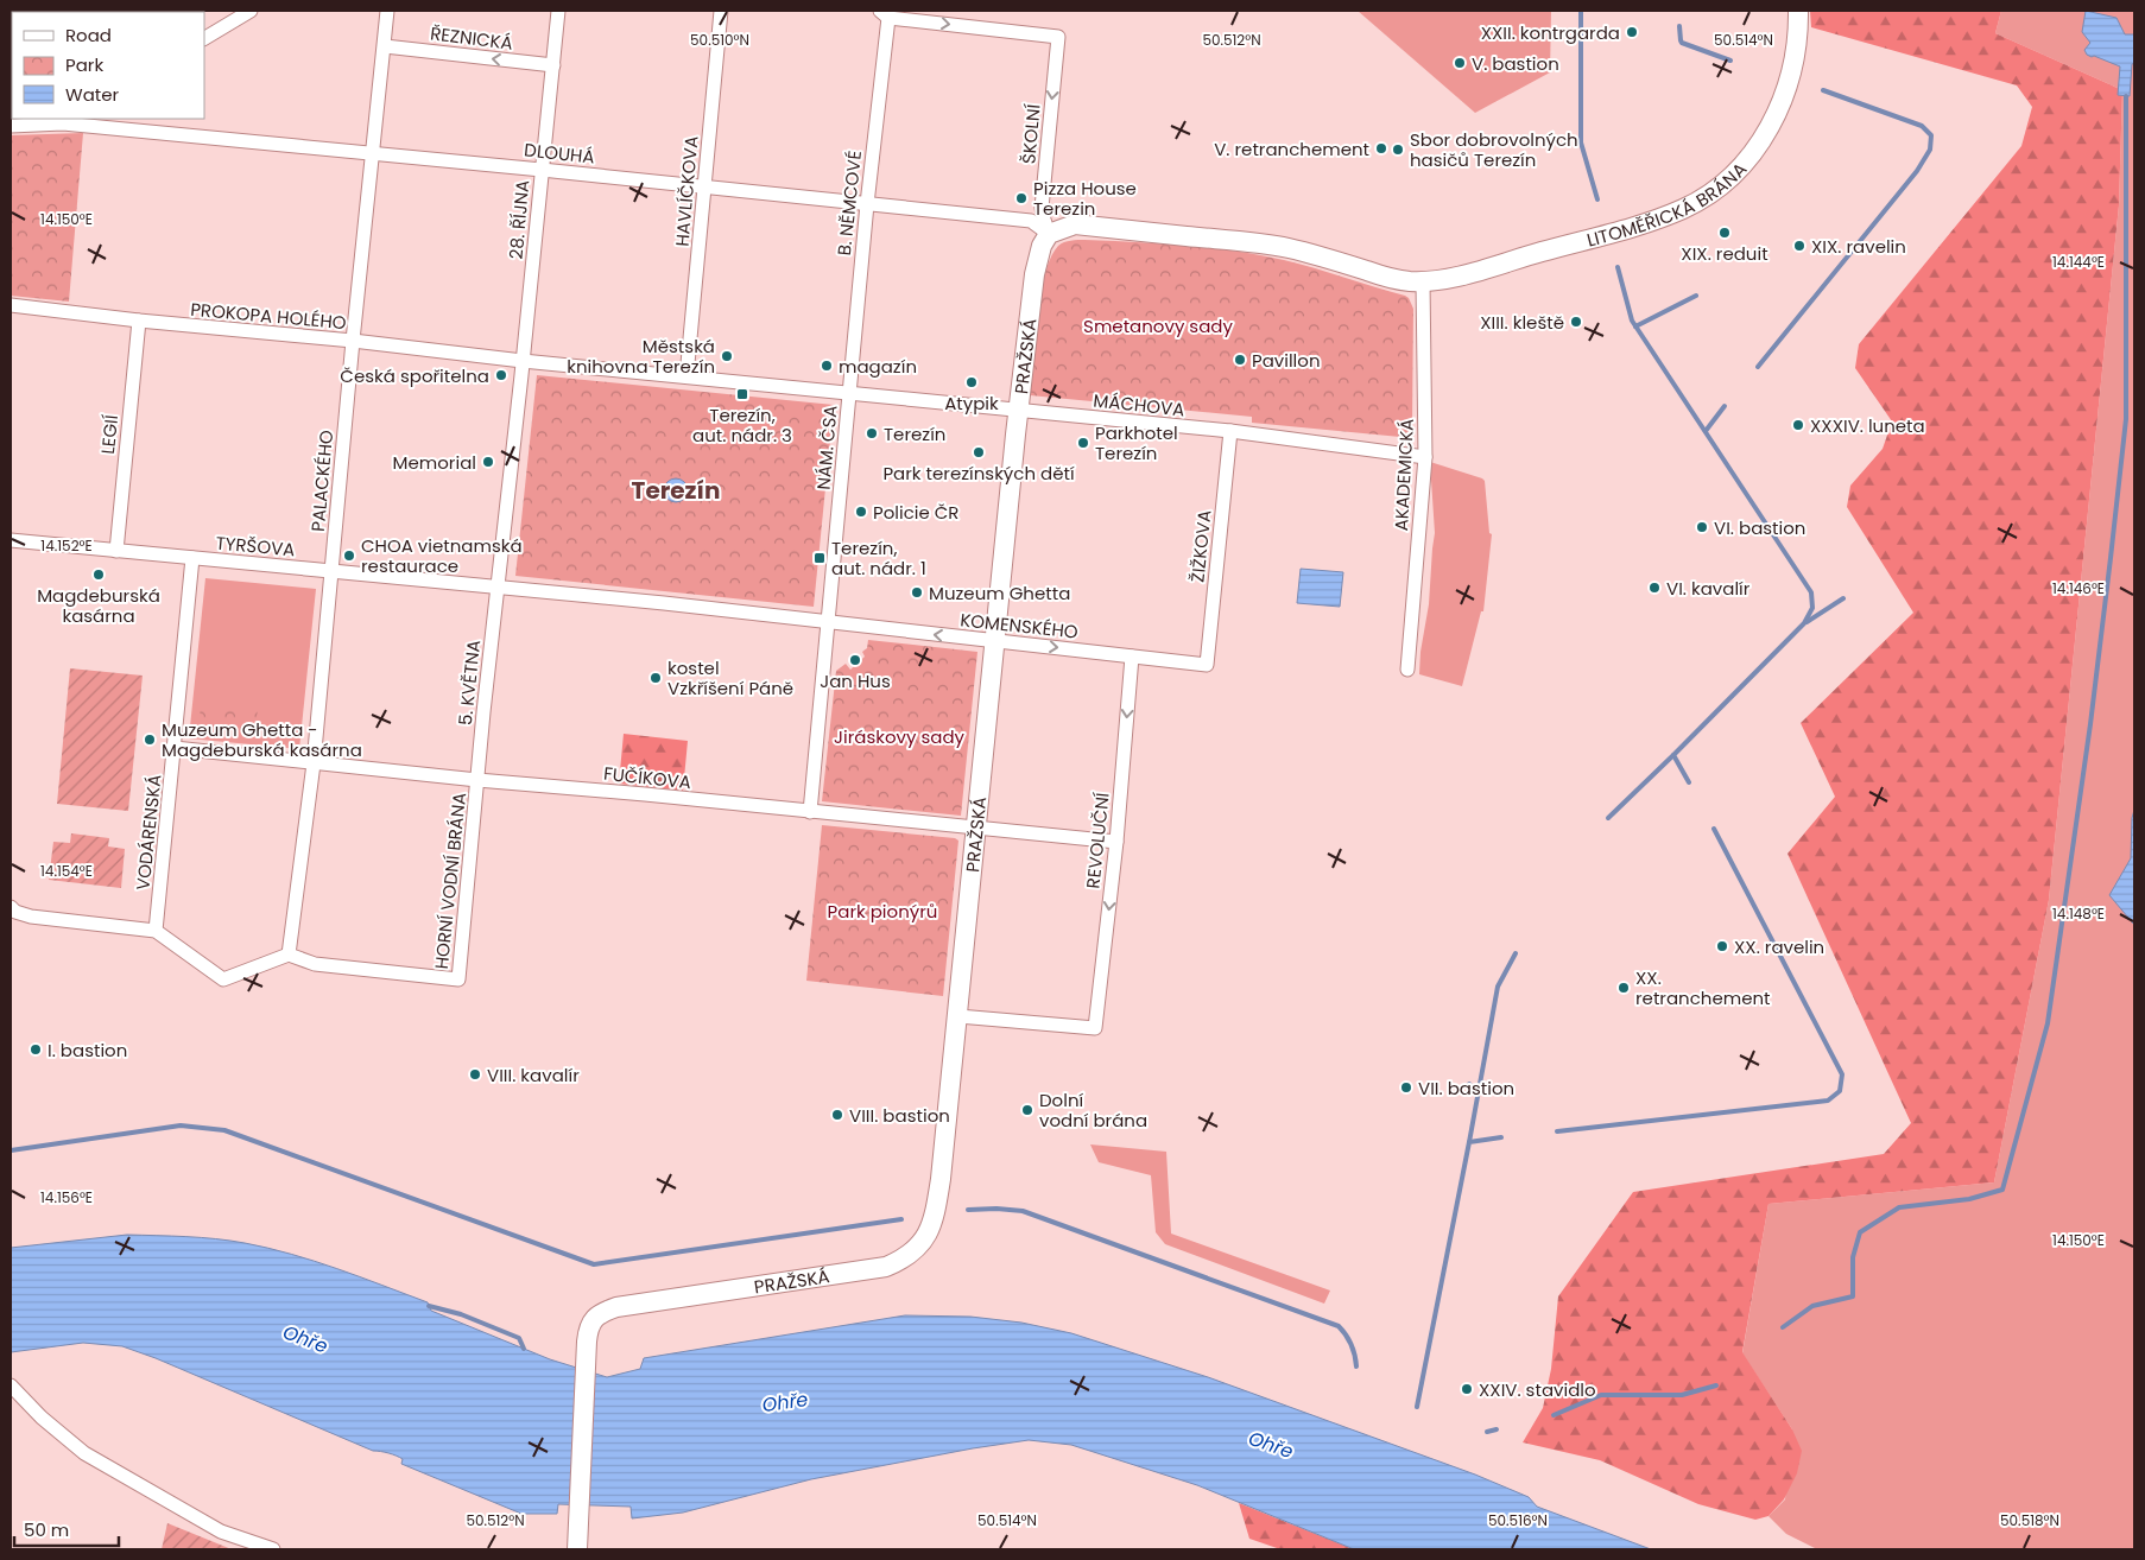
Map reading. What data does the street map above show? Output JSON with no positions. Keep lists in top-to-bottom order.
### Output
{
  "streets": {
    "main road": ["LITOMĚŘICKÁ BRÁNA", "PRAŽSKÁ"],
    "street": [
      "ŘEZNICKÁ",
      "ŠKOLNÍ",
      "DLOUHÁ",
      "HAVLÍČKOVA",
      "B. NĚMCOVÉ",
      "28. ŘÍJNA",
      "PROKOPA HOLÉHO",
      "MÁCHOVA",
      "LEGIÍ",
      "NÁM. ČSA",
      "AKADEMICKÁ",
      "PALACKÉHO",
      "TYRŠOVA",
      "ŽIŽKOVA",
      "KOMENSKÉHO",
      "5. KVĚTNA",
      "FUČÍKOVA",
      "VODÁRENSKÁ",
      "REVOLUČNÍ",
      "HORNÍ VODNÍ BRÁNA"
    ]
  },
  "crossings": [
    ["ŘEZNICKÁ", "28. ŘÍJNA"],
    ["ŘEZNICKÁ", "PALACKÉHO"],
    ["ŠKOLNÍ", "DLOUHÁ"],
    ["ŠKOLNÍ", "B. NĚMCOVÉ"],
    ["ŠKOLNÍ", "PRAŽSKÁ"],
    ["DLOUHÁ", "HAVLÍČKOVA"],
    ["DLOUHÁ", "B. NĚMCOVÉ"],
    ["DLOUHÁ", "28. ŘÍJNA"],
    ["DLOUHÁ", "PRAŽSKÁ"],
    ["DLOUHÁ", "PALACKÉHO"],
    ["HAVLÍČKOVA", "NÁM. ČSA"],
    ["LITOMĚŘICKÁ BRÁNA", "AKADEMICKÁ"],
    ["B. NĚMCOVÉ", "MÁCHOVA"],
    ["B. NĚMCOVÉ", "NÁM. ČSA"],
    ["28. ŘÍJNA", "PROKOPA HOLÉHO"],
    ["28. ŘÍJNA", "NÁM. ČSA"],
    ["PROKOPA HOLÉHO", "LEGIÍ"],
    ["PROKOPA HOLÉHO", "NÁM. ČSA"],
    ["PROKOPA HOLÉHO", "PALACKÉHO"],
    ["PRAŽSKÁ", "MÁCHOVA"],
    ["PRAŽSKÁ", "KOMENSKÉHO"],
    ["PRAŽSKÁ", "FUČÍKOVA"],
    ["PRAŽSKÁ", "REVOLUČNÍ"],
    ["MÁCHOVA", "NÁM. ČSA"],
    ["MÁCHOVA", "AKADEMICKÁ"],
    ["MÁCHOVA", "ŽIŽKOVA"],
    ["LEGIÍ", "TYRŠOVA"],
    ["NÁM. ČSA", "KOMENSKÉHO"],
    ["NÁM. ČSA", "FUČÍKOVA"],
    ["PALACKÉHO", "TYRŠOVA"],
    ["PALACKÉHO", "FUČÍKOVA"],
    ["PALACKÉHO", "HORNÍ VODNÍ BRÁNA"],
    ["TYRŠOVA", "5. KVĚTNA"],
    ["TYRŠOVA", "VODÁRENSKÁ"],
    ["ŽIŽKOVA", "KOMENSKÉHO"],
    ["KOMENSKÉHO", "REVOLUČNÍ"],
    ["5. KVĚTNA", "FUČÍKOVA"],
    ["5. KVĚTNA", "HORNÍ VODNÍ BRÁNA"],
    ["FUČÍKOVA", "VODÁRENSKÁ"],
    ["FUČÍKOVA", "REVOLUČNÍ"],
    ["FUČÍKOVA", "HORNÍ VODNÍ BRÁNA"]
  ],
  "one_way": ["ŘEZNICKÁ"],
  "districts": ["Terezín"],
  "water": ["Ohře"],
  "parks": ["Smetanovy sady", "Jiráskovy sady", "Park pionýrů"],
  "places": {
    "other": [
      "XXII. kontrgarda",
      "V. bastion",
      "V. retranchement",
      "Sbor dobrovolných hasičů Terezín",
      "Pizza House Terezin",
      "XIX. reduit",
      "XIX. ravelin",
      "XIII. kleště",
      "Městská knihovna Terezín",
      "Pavillon",
      "magazín",
      "Česká spořitelna",
      "Atypik",
      "XXXIV. luneta",
      "Terezín",
      "Parkhotel Terezín",
      "Park terezínských dětí",
      "Memorial",
      "Policie ČR",
      "VI. bastion",
      "CHOA vietnamská restaurace",
      "Magdeburská kasárna",
      "VI. kavalír",
      "Muzeum Ghetta",
      "Jan Hus",
      "kostel Vzkříšení Páně",
      "Muzeum Ghetta - Magdeburská kasárna",
      "XX. ravelin",
      "XX. retranchement",
      "I. bastion",
      "VIII. kavalír",
      "VII. bastion",
      "Dolní vodní brána",
      "VIII. bastion",
      "XXIV. stavidlo"
    ],
    "transit": ["Terezín, aut. nádr. 3", "Terezín, aut. nádr. 1"]
  },
  "legend": ["Road", "Park", "Water"],
  "scale_bar": "50 m",
  "coordinates": [
    "50.510°N",
    "50.512°N",
    "50.514°N",
    "14.150°E",
    "14.144°E",
    "14.152°E",
    "14.146°E",
    "14.154°E",
    "14.148°E",
    "14.156°E",
    "50.516°N",
    "50.518°N"
  ]
}
